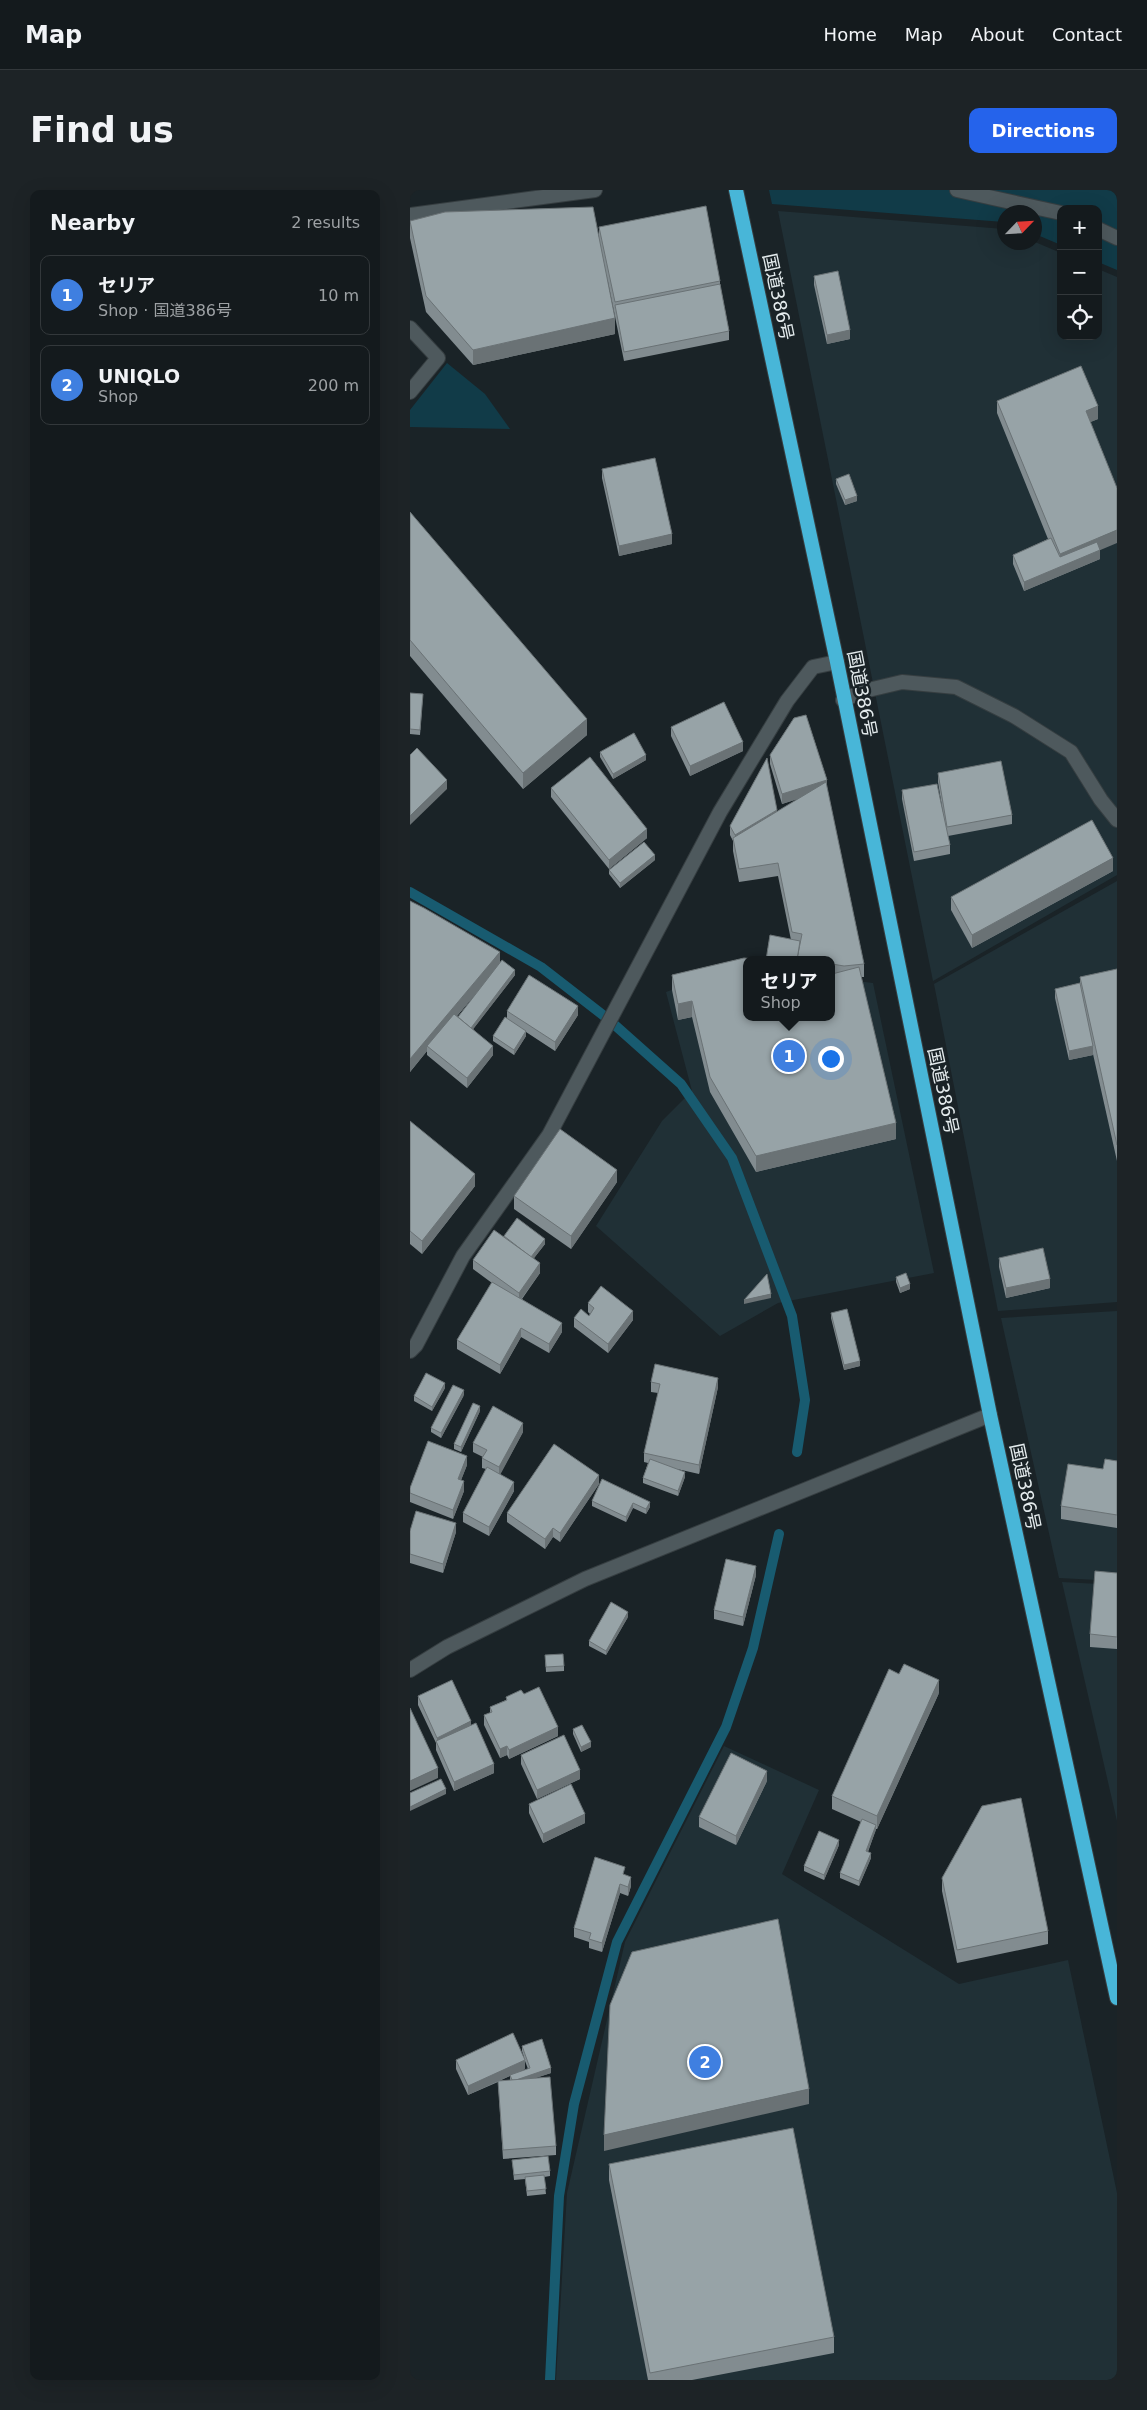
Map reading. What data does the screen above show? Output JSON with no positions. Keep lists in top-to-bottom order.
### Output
{
  "streets": {
    "highway": ["国道386号"]
  },
  "north": "top right",
  "page": {
    "header": "Map",
    "nav": [
      "Home",
      "Map",
      "About",
      "Contact"
    ],
    "buttons": "Directions",
    "title": "Find us",
    "heading": ["Nearby", "2 results"],
    "map_buttons": ["+", "−"],
    "list": [
      {
        "mark": "1",
        "name": "セリア",
        "note": "Shop · 国道386号",
        "value": "10 m"
      },
      {
        "mark": "2",
        "name": "UNIQLO",
        "note": "Shop",
        "value": "200 m"
      }
    ],
    "popup": ["セリア", "Shop"],
    "pins": ["1", "2"]
  }
}
